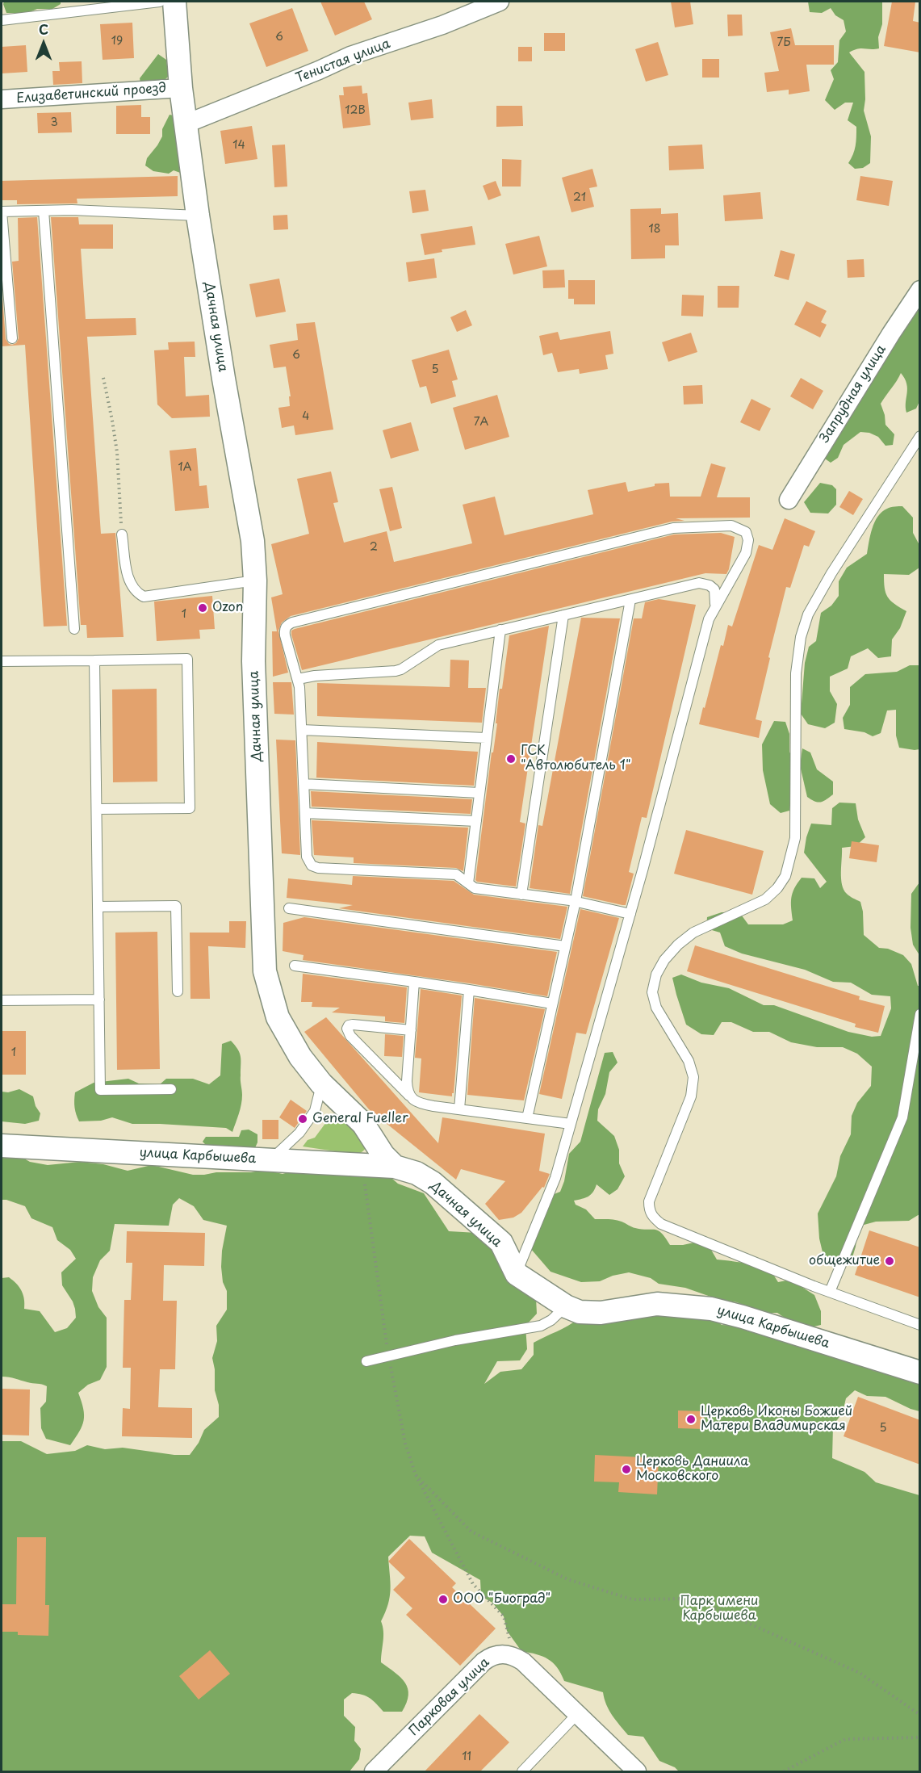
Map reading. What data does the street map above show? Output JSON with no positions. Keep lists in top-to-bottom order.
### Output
{
  "streets": {
    "street": [
      "Тенистая улица",
      "Елизаветинский проезд",
      "Дачная улица",
      "Запрудная улица",
      "улица Карбышева",
      "Парковая улица"
    ]
  },
  "crossings": [
    ["Тенистая улица", "Дачная улица"],
    ["Елизаветинский проезд", "Дачная улица"],
    ["Дачная улица", "улица Карбышева"]
  ],
  "parks": ["Парк имени Карбышева"],
  "places": [
    "Ozon",
    "ГСК \"Автолюбитель 1\"",
    "General Fueller",
    "общежитие",
    "Церковь Иконы Божией Матери Владимирская",
    "Церковь Даниила Московского",
    "ООО \"Биоград\""
  ],
  "house_numbers": [
    "6",
    "19",
    "7Б",
    "12В",
    "3",
    "14",
    "21",
    "18",
    "6",
    "5",
    "4",
    "7А",
    "1А",
    "2",
    "1",
    "1",
    "5",
    "11"
  ],
  "north": "top"
}
